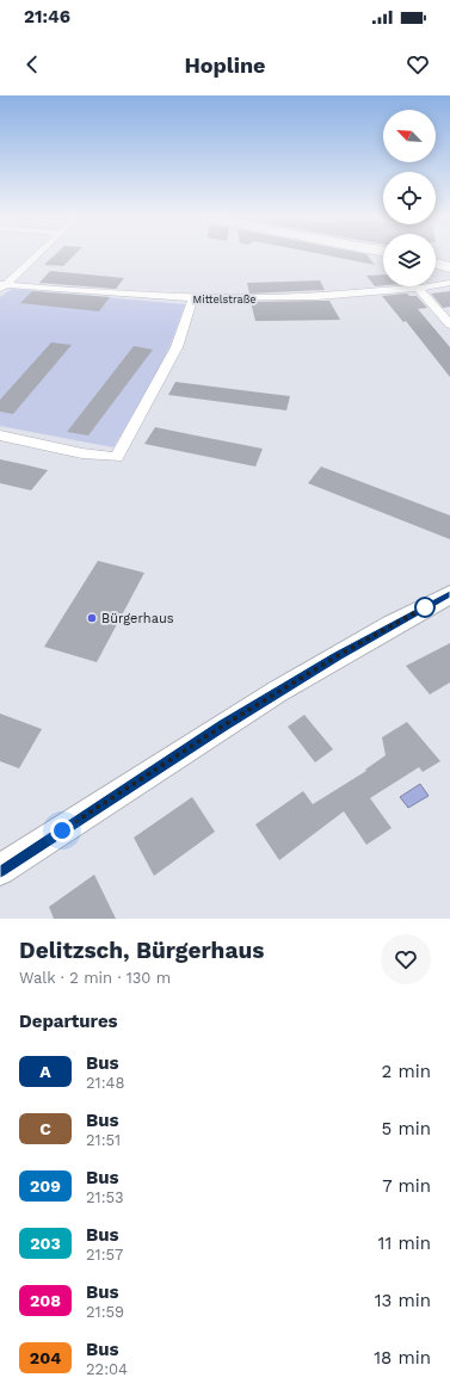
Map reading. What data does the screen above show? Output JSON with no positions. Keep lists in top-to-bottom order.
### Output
{
  "streets": {
    "street": ["Mittelstraße"]
  },
  "places": ["Bürgerhaus"],
  "lines": ["bus line A"],
  "north": "top left",
  "page": {
    "status": "21:46",
    "header": "Hopline",
    "heading": [
      ["Delitzsch, Bürgerhaus", "Walk · 2 min · 130 m"],
      "Departures"
    ],
    "list": [
      {
        "mark": "A",
        "name": "Bus",
        "note": "21:48",
        "value": "2 min"
      },
      {
        "mark": "C",
        "name": "Bus",
        "note": "21:51",
        "value": "5 min"
      },
      {
        "mark": "209",
        "name": "Bus",
        "note": "21:53",
        "value": "7 min"
      },
      {
        "mark": "203",
        "name": "Bus",
        "note": "21:57",
        "value": "11 min"
      },
      {
        "mark": "208",
        "name": "Bus",
        "note": "21:59",
        "value": "13 min"
      },
      {
        "mark": "204",
        "name": "Bus",
        "note": "22:04",
        "value": "18 min"
      }
    ]
  }
}
